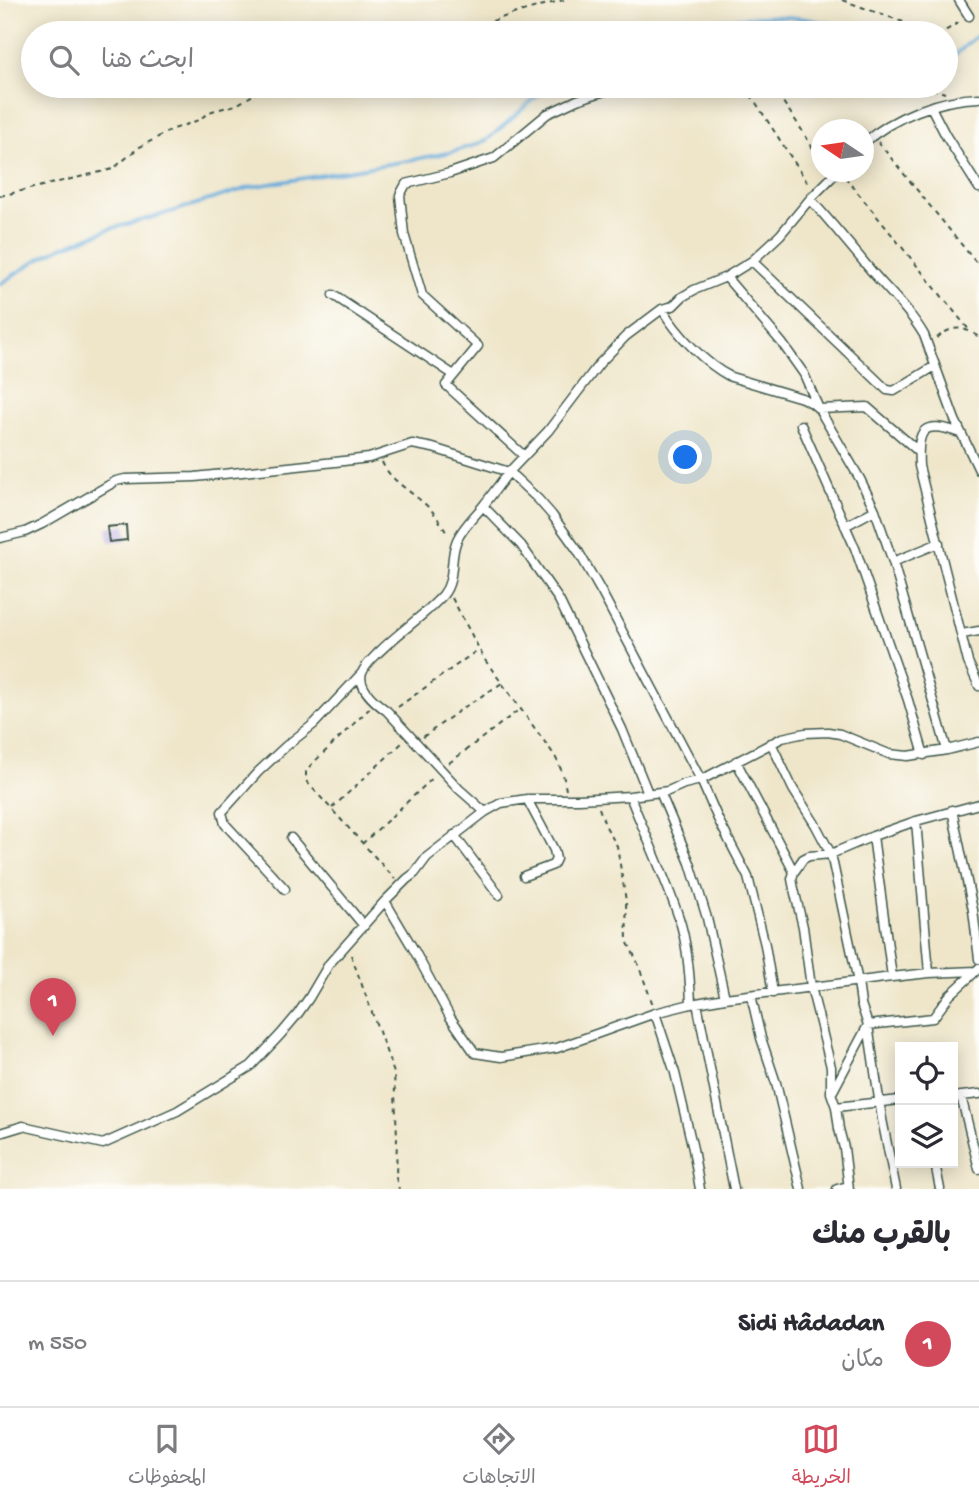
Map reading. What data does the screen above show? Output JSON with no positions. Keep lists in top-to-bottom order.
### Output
{
  "north": "left",
  "page": {
    "search": "ابحث هنا",
    "pins": "1",
    "heading": "بالقرب منك",
    "list": [
      {
        "mark": "1",
        "name": "Sidi Hâdadan",
        "note": "مكان",
        "value": "550 m"
      }
    ],
    "nav": ["الخريطة", "الاتجاهات", "المحفوظات"]
  }
}
